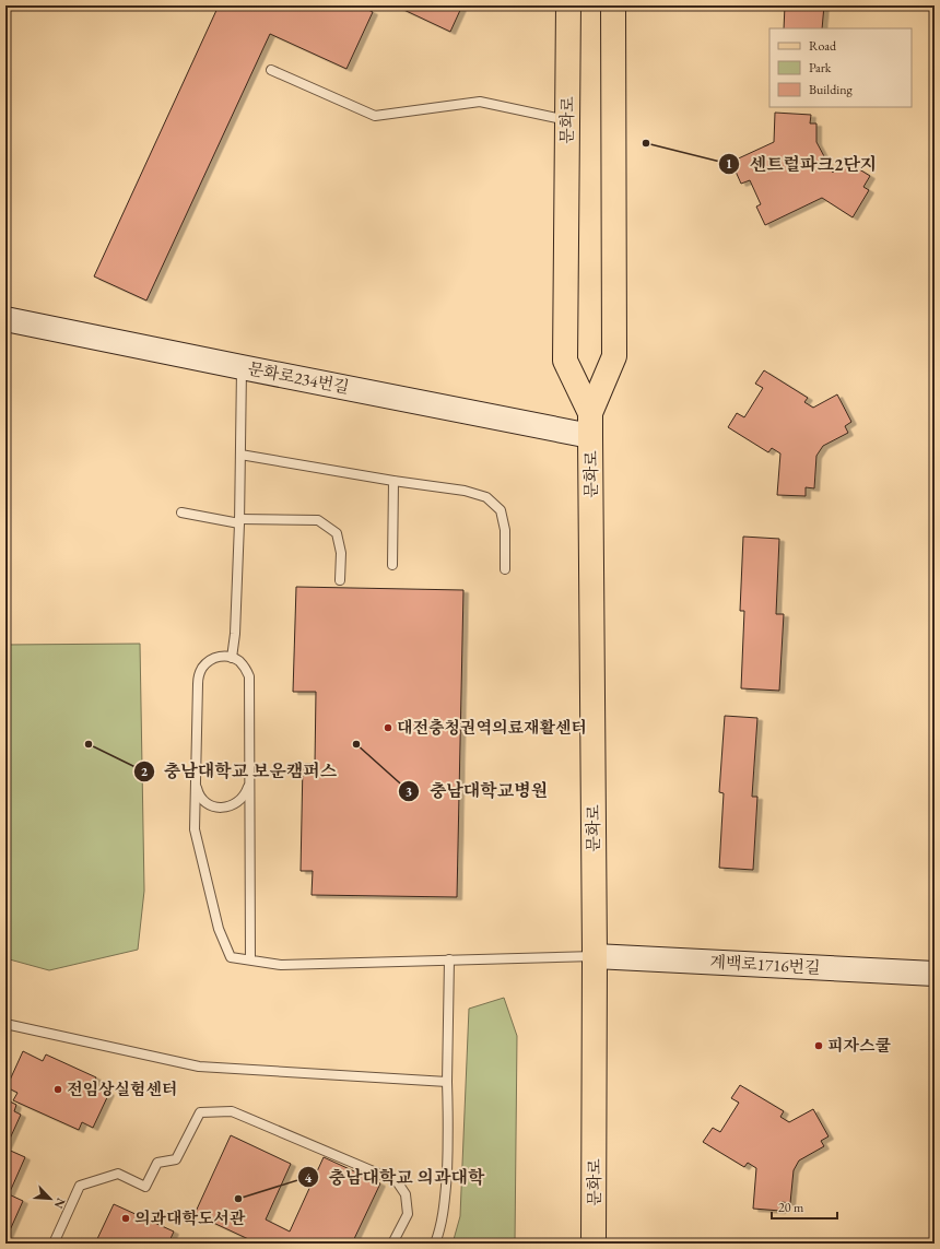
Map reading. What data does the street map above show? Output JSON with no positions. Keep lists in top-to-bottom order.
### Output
{
  "streets": {
    "main road": ["문화로", "문화로234번길", "계백로1716번길"]
  },
  "crossings": [
    ["문화로", "문화로234번길"],
    ["문화로", "계백로1716번길"]
  ],
  "places": [
    "센트럴파크2단지",
    "대전충청권역의료재활센터",
    "충남대학교 보운캠퍼스",
    "충남대학교병원",
    "피자스쿨",
    "전임상실험센터",
    "충남대학교 의과대학",
    "의과대학도서관"
  ],
  "legend": ["Road", "Park", "Building"],
  "scale_bar": "20 m",
  "north": "bottom right"
}
